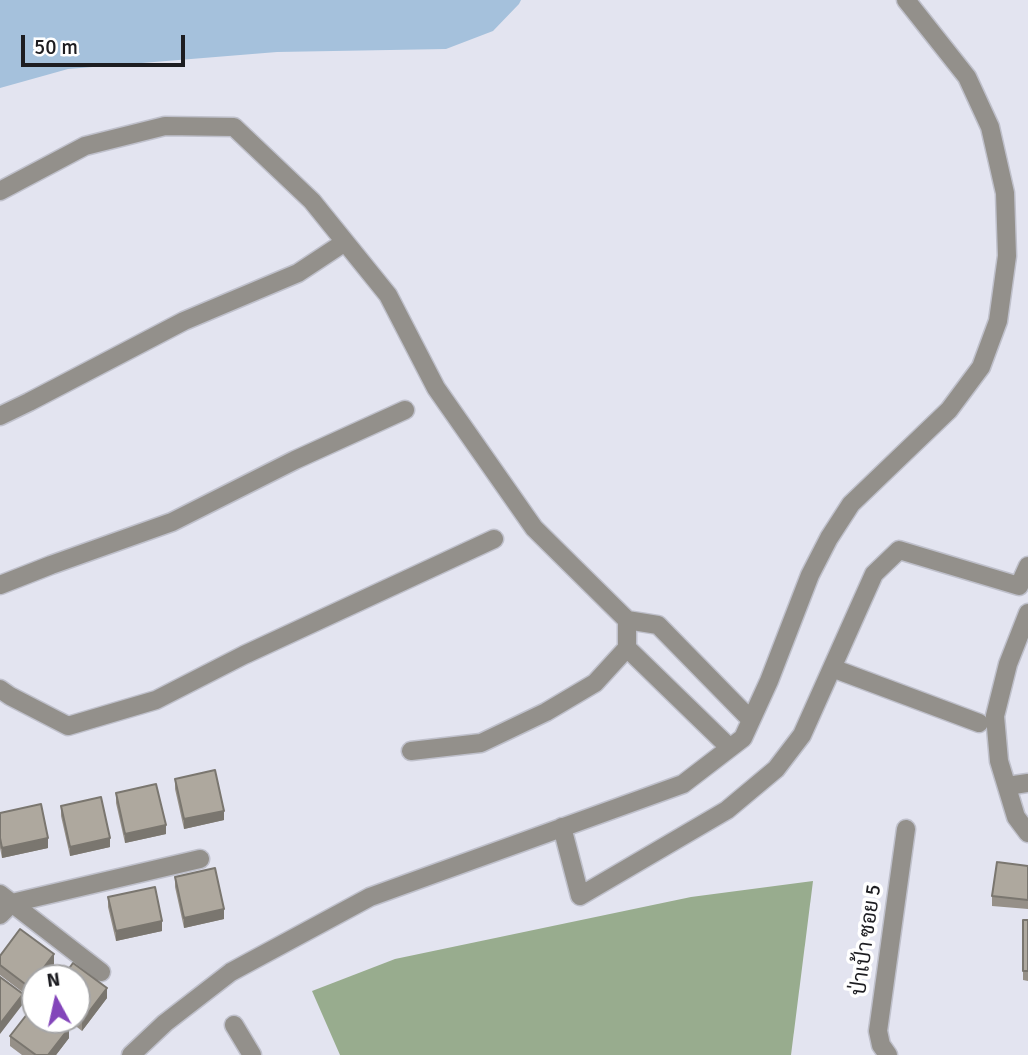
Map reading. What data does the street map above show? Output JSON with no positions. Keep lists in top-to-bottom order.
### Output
{
  "streets": {
    "street": ["ป่าเป้า ซอย 5"]
  },
  "scale_bar": "50 m",
  "north": "top"
}
